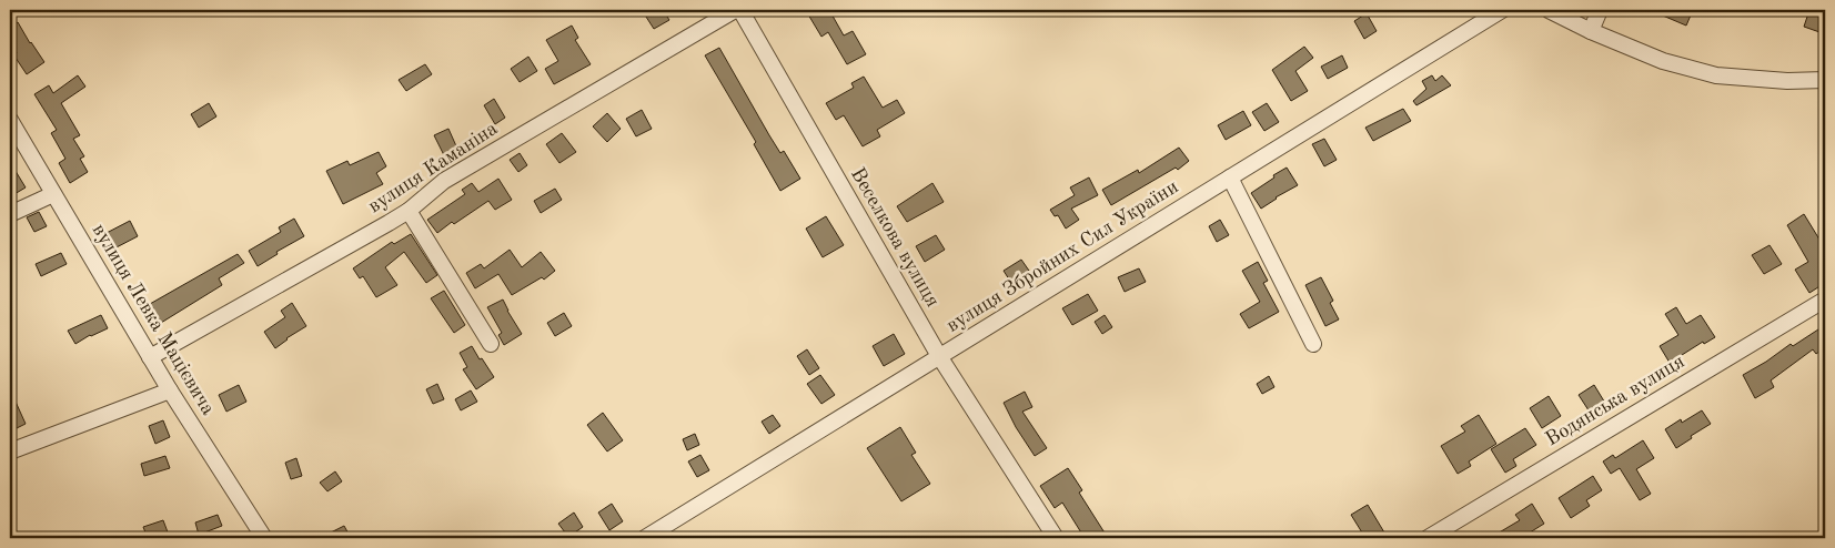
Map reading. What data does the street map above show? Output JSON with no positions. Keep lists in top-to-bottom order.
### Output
{
  "streets": {
    "street": [
      "вулиця Каманіна",
      "Веселкова вулиця",
      "вулиця Збройних Сил України",
      "вулиця Левка Мацієвича",
      "Водянська вулиця"
    ]
  },
  "crossings": [
    ["вулиця Каманіна", "вулиця Левка Мацієвича"],
    ["Веселкова вулиця", "вулиця Збройних Сил України"]
  ]
}
